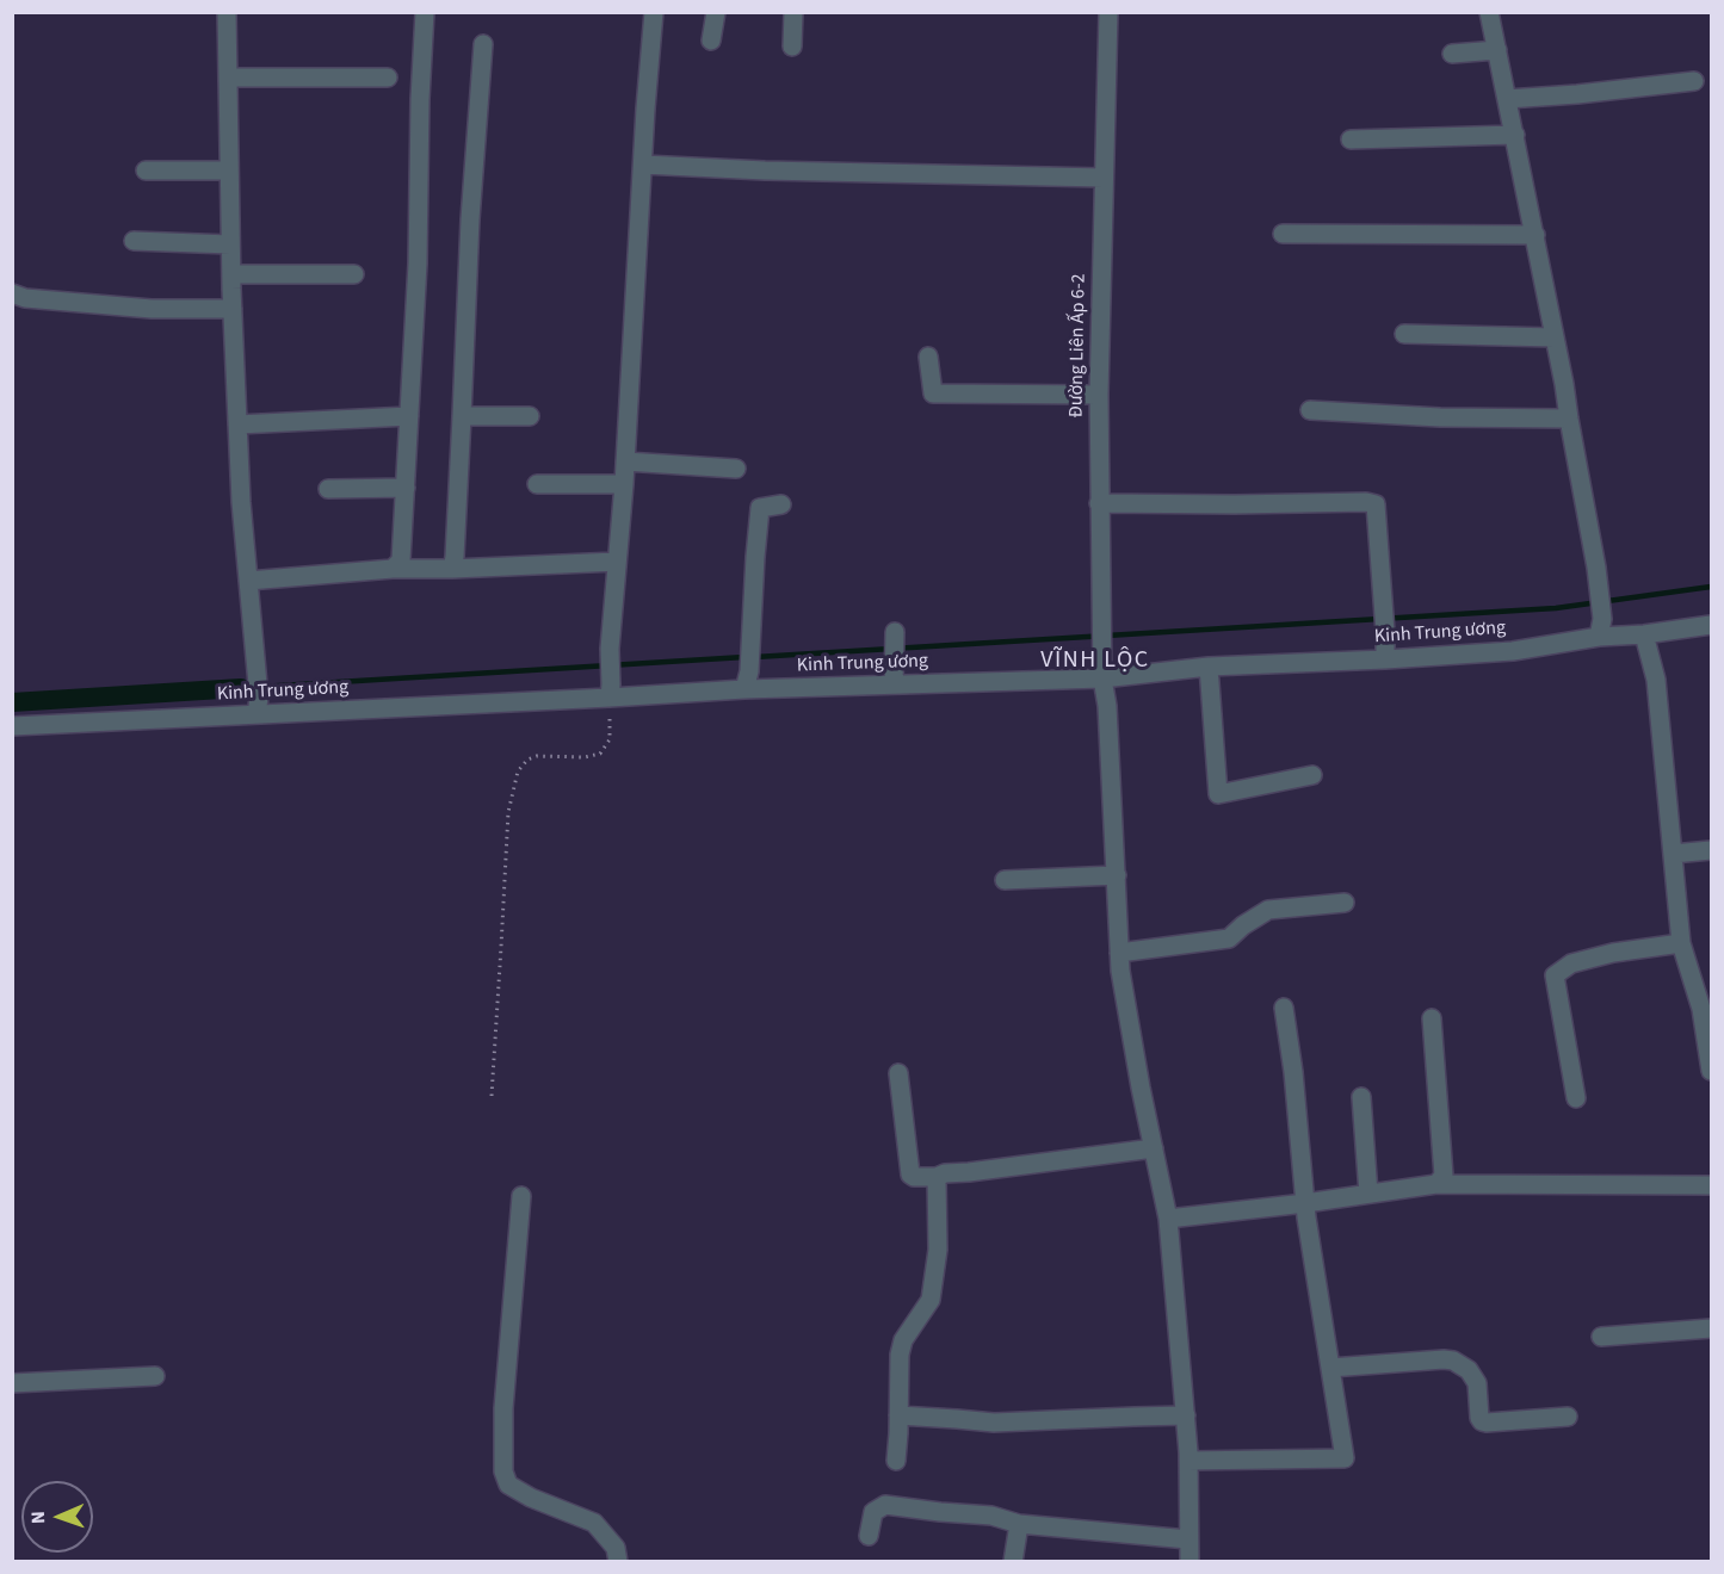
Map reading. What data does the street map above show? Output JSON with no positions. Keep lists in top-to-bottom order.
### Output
{
  "streets": {
    "street": ["Đường Liên Ấp 6-2", "Kinh Trung ương"]
  },
  "crossings": [
    ["Đường Liên Ấp 6-2", "Kinh Trung ương"]
  ],
  "districts": ["VĨNH LỘC"],
  "north": "left"
}
